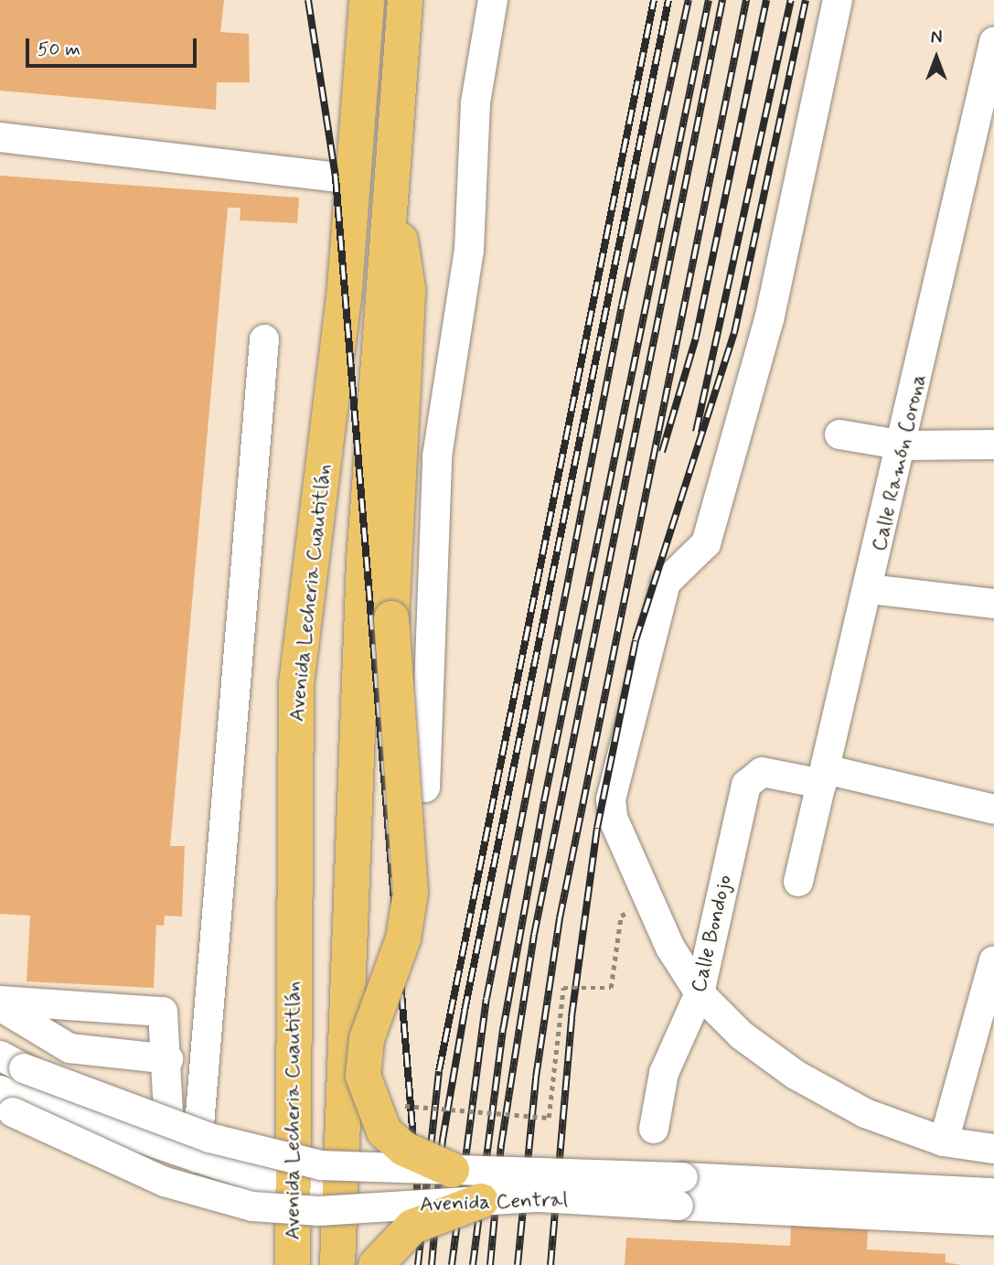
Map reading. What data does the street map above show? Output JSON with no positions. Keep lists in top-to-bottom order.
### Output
{
  "streets": {
    "main road": ["Avenida Lecheria Cuautitlán"],
    "street": ["Calle Ramón Corona", "Calle Bondojo", "Avenida Central"]
  },
  "crossings": [
    ["Calle Ramón Corona", "Calle Bondojo"]
  ],
  "scale_bar": "50 m",
  "north": "top"
}
